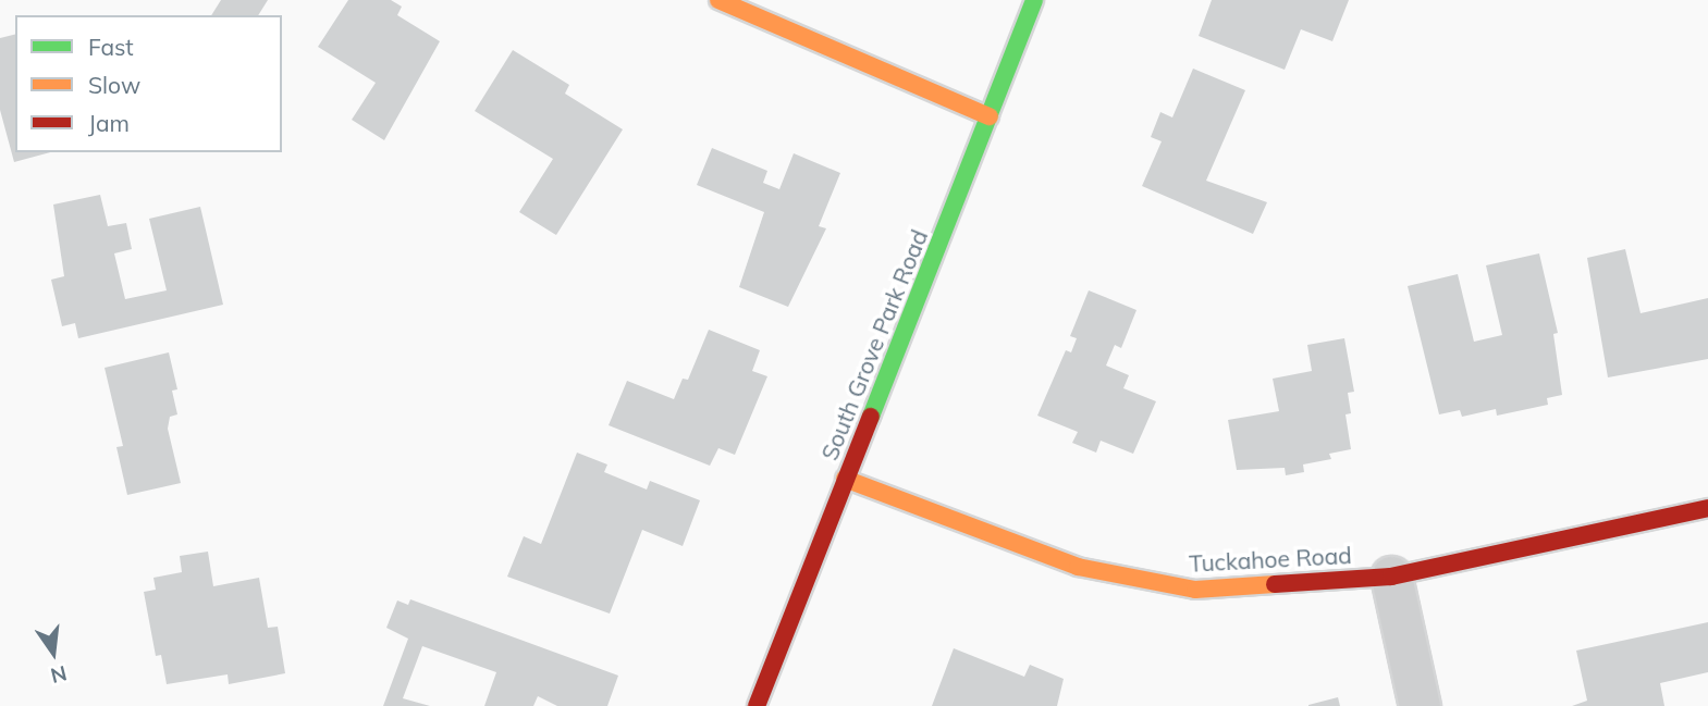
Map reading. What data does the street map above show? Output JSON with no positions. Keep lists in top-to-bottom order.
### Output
{
  "streets": {
    "street": ["South Grove Park Road", "Tuckahoe Road"]
  },
  "crossings": [
    ["South Grove Park Road", "Tuckahoe Road"]
  ],
  "legend": ["Fast", "Slow", "Jam"],
  "north": "bottom"
}
